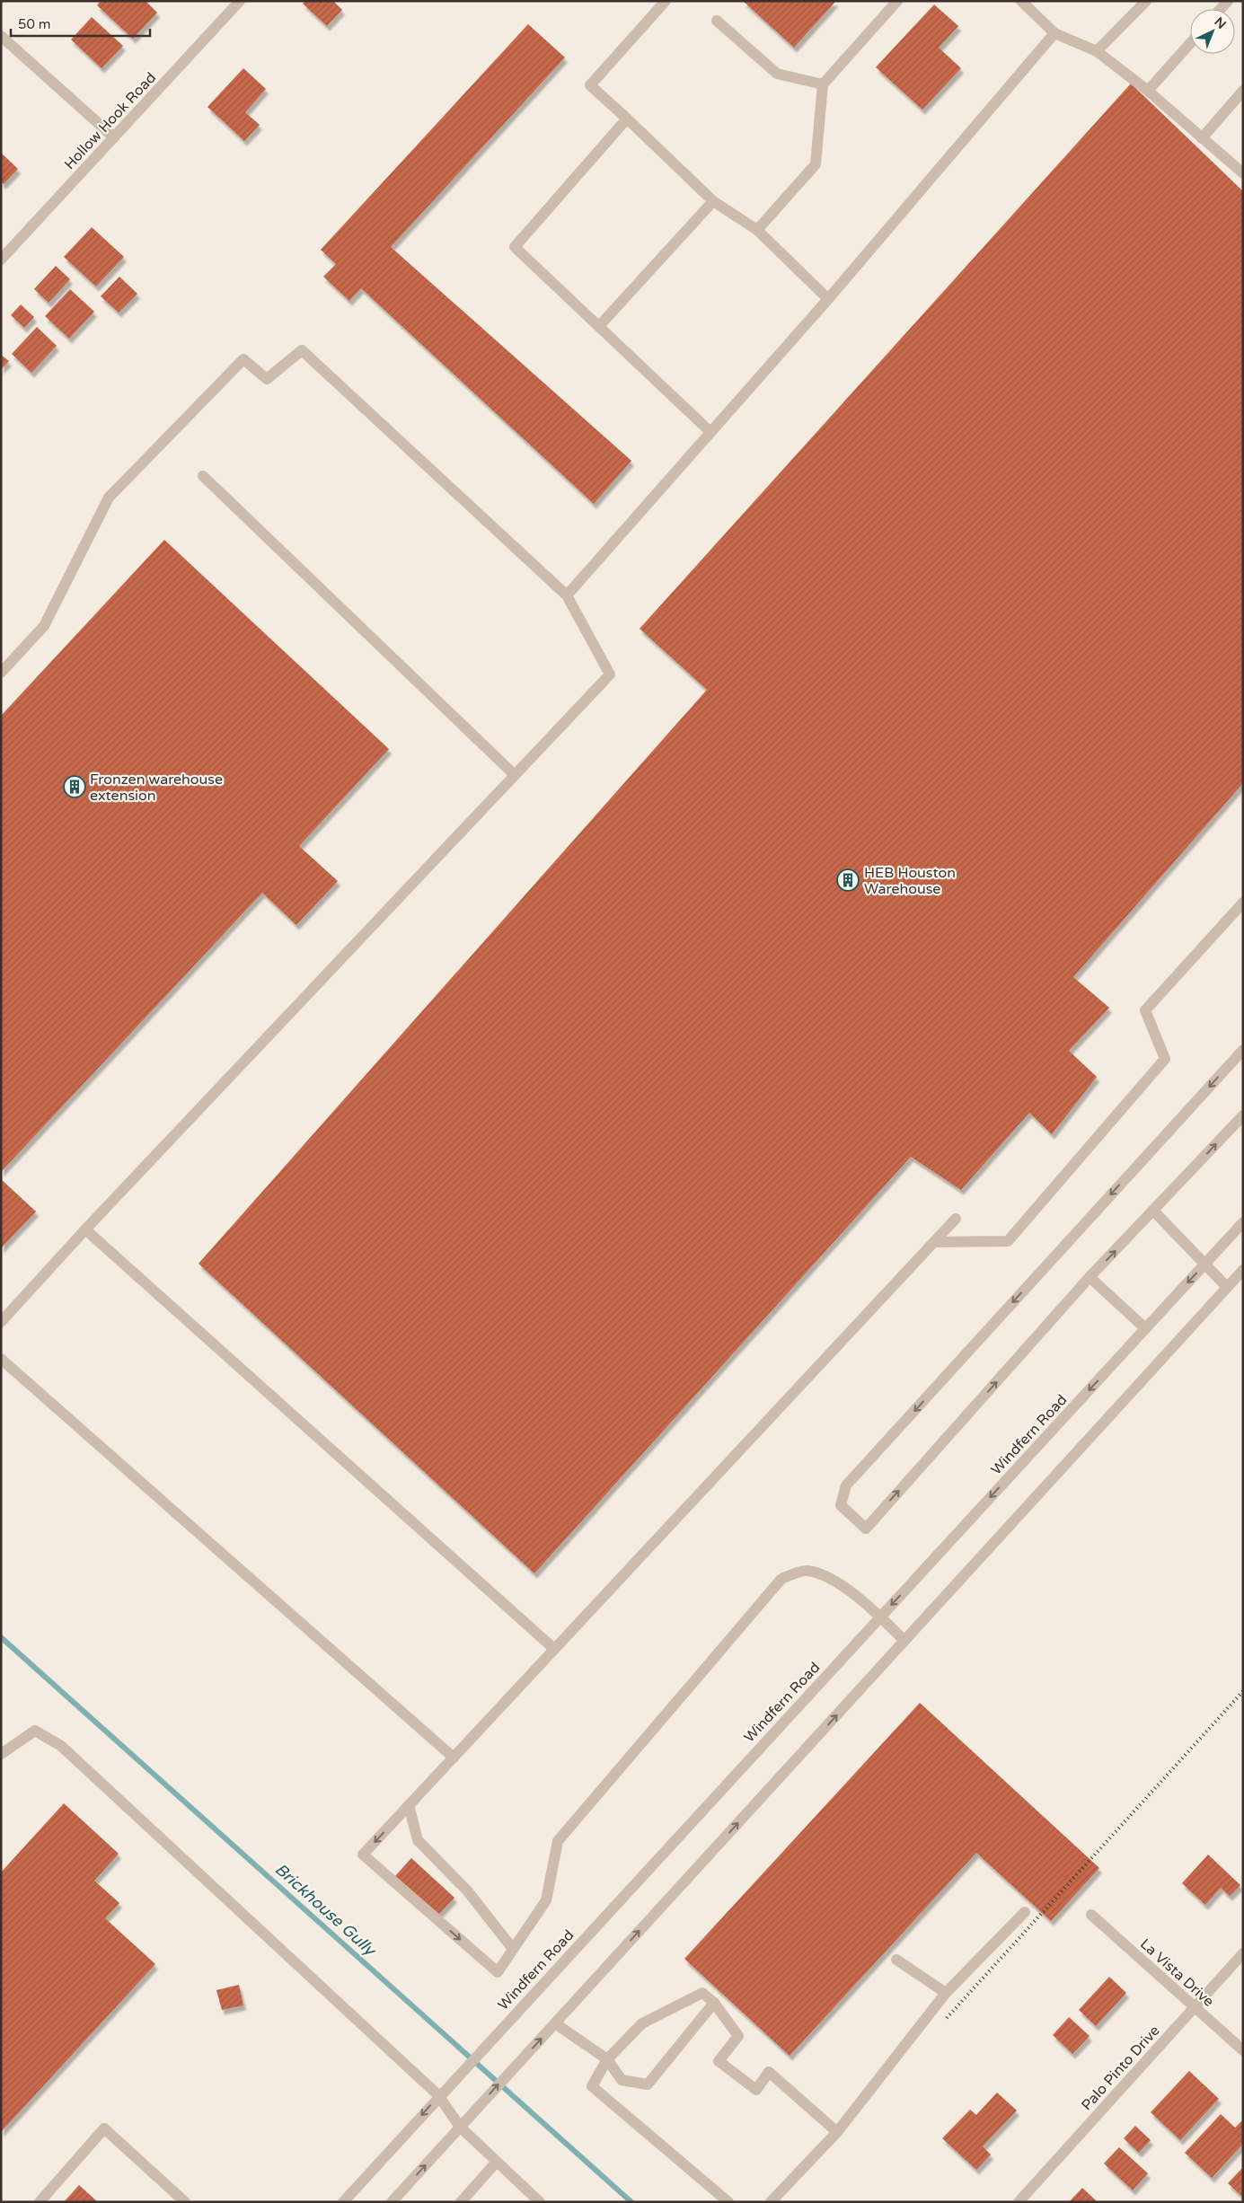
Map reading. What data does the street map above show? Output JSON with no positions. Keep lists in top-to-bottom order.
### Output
{
  "streets": {
    "street": [
      "Hollow Hook Road",
      "Windfern Road",
      "La Vista Drive",
      "Palo Pinto Drive"
    ]
  },
  "crossings": [
    ["La Vista Drive", "Palo Pinto Drive"]
  ],
  "water": ["Brickhouse Gully"],
  "places": {
    "building": ["Fronzen warehouse extension", "HEB Houston Warehouse"]
  },
  "scale_bar": "50 m",
  "north": "top right"
}
